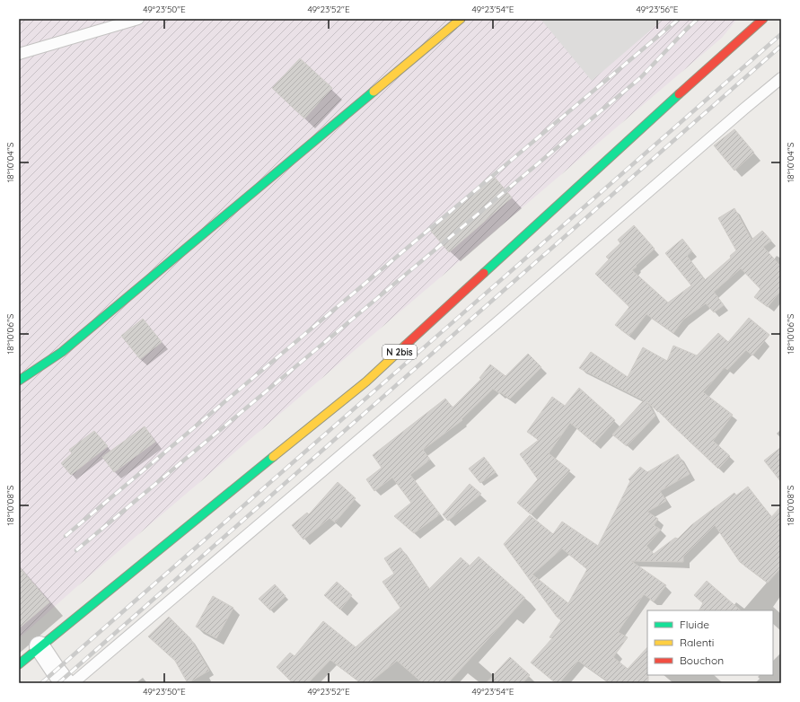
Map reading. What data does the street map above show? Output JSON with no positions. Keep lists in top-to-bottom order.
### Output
{
  "streets": {
    "main road": ["N 2bis"]
  },
  "legend": ["Fluide", "Ralenti", "Bouchon"],
  "coordinates": [
    "49°23'50\"E",
    "49°23'52\"E",
    "49°23'54\"E",
    "49°23'56\"E",
    "18°10'04\"S",
    "18°10'06\"S",
    "18°10'08\"S"
  ]
}
